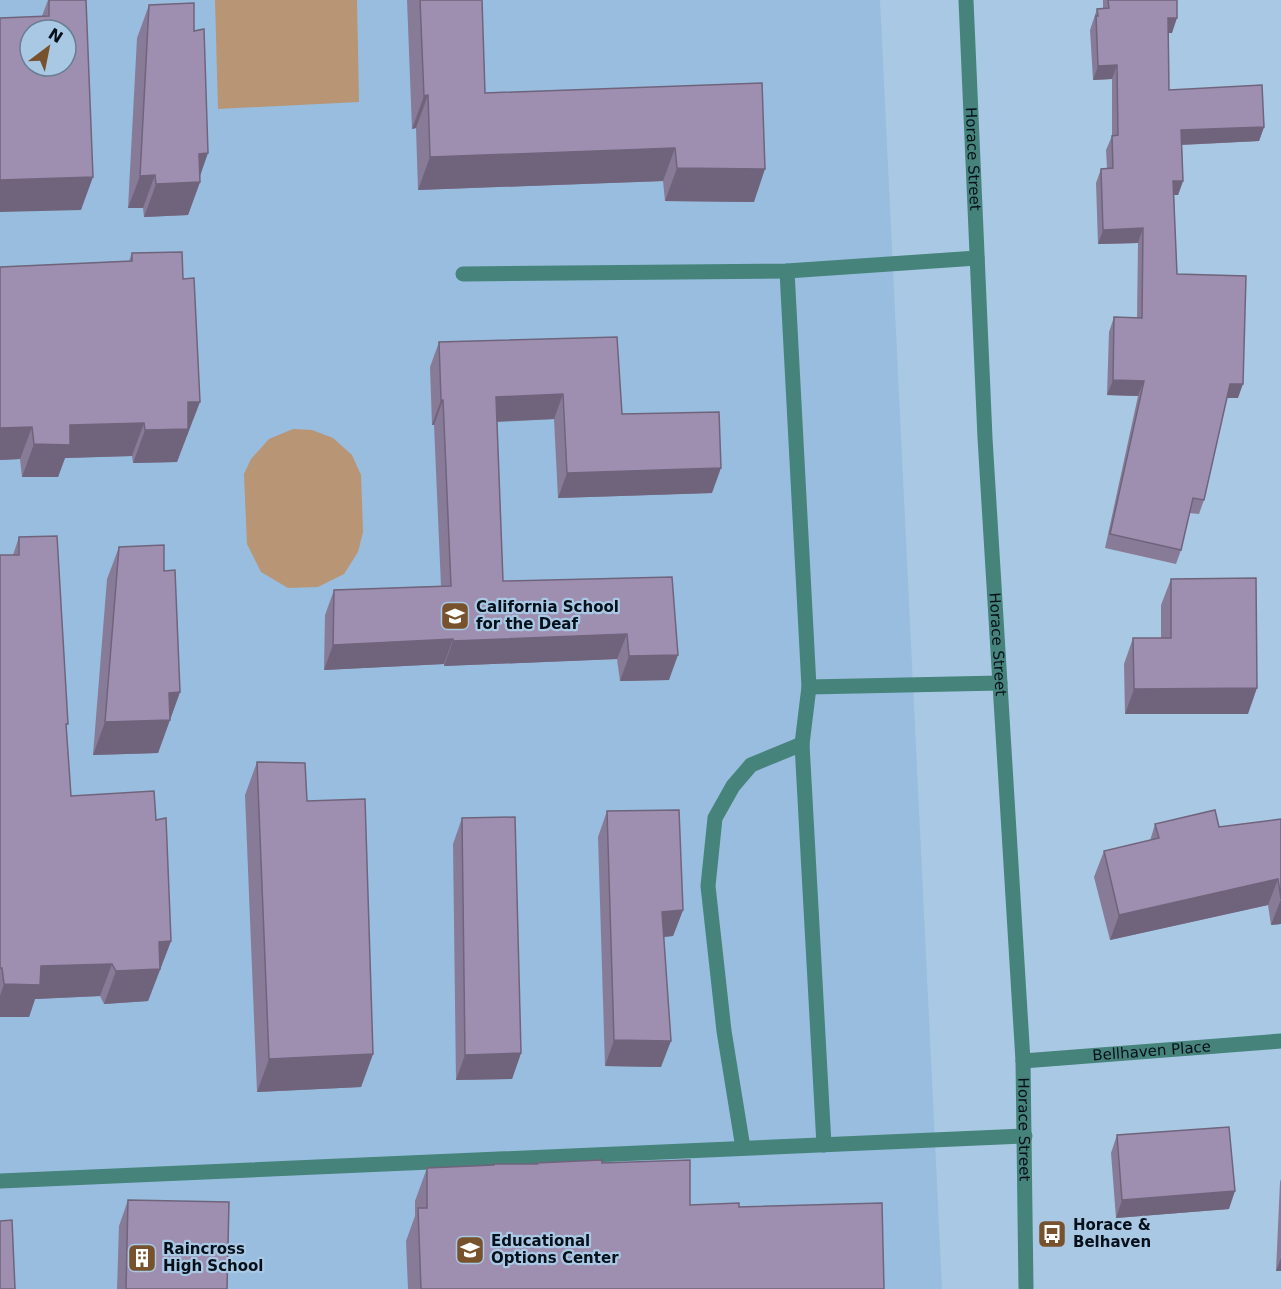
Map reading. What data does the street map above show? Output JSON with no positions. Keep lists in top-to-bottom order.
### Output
{
  "streets": {
    "street": ["Horace Street", "Bellhaven Place"]
  },
  "crossings": [
    ["Horace Street", "Bellhaven Place"]
  ],
  "places": {
    "school or university": ["California School for the Deaf", "Educational Options Center"],
    "bus stop": ["Horace & Belhaven"],
    "building": ["Raincross High School"]
  },
  "north": "top right"
}
